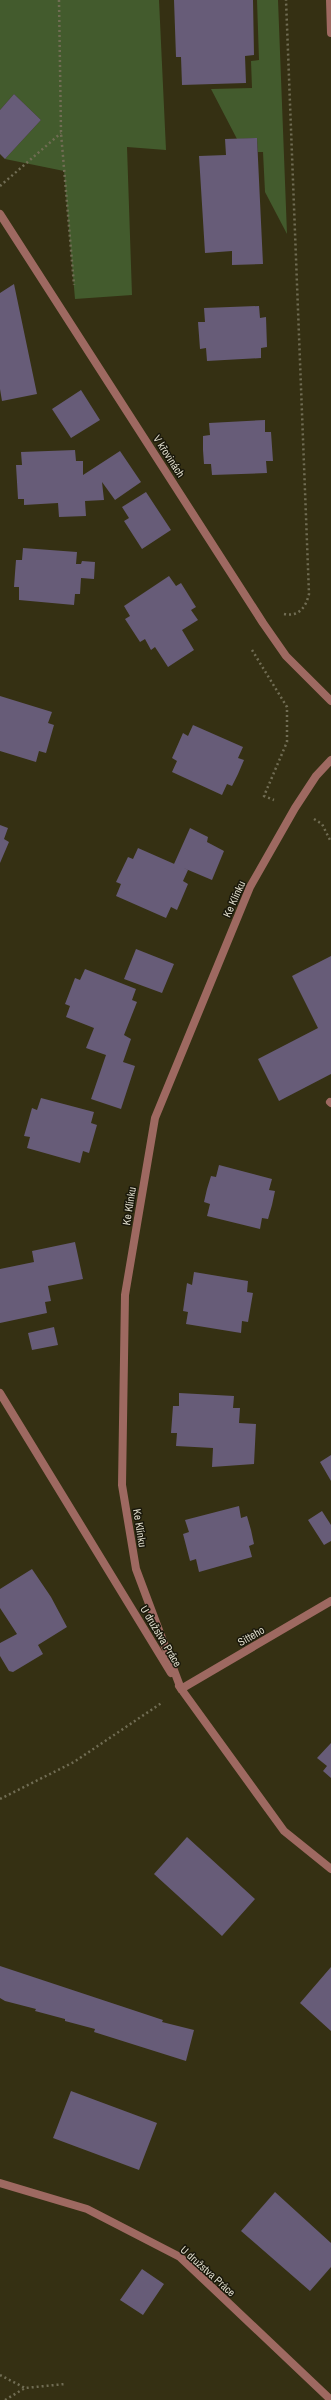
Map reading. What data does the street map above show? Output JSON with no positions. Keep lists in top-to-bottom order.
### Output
{
  "streets": {
    "street": [
      "V křovinách",
      "Ke Klínku",
      "U družstva Práce",
      "Sitteho"
    ]
  },
  "crossings": [
    ["Ke Klínku", "U družstva Práce"],
    ["Ke Klínku", "Sitteho"],
    ["U družstva Práce", "Sitteho"]
  ]
}
